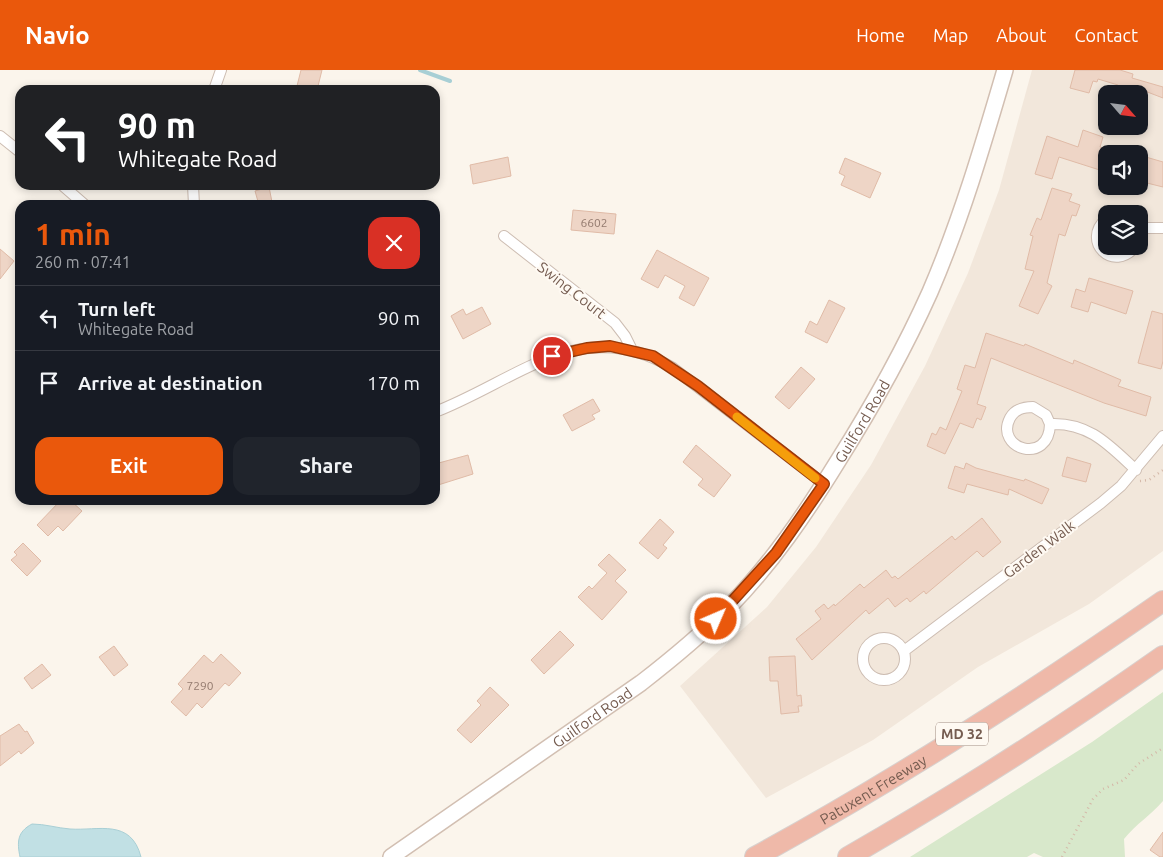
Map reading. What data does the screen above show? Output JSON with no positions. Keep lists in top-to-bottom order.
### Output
{
  "streets": {
    "highway": ["MD 32", "Patuxent Freeway"],
    "main road": ["Guilford Road"],
    "street": ["Swing Court", "Garden Walk"]
  },
  "house_numbers": ["6602", "7290"],
  "north": "bottom right",
  "page": {
    "header": "Navio",
    "nav": [
      "Home",
      "Map",
      "About",
      "Contact"
    ],
    "turn": ["90 m", "Whitegate Road"],
    "heading": ["1 min", "260 m · 07:41"],
    "list": [
      {
        "name": "Turn left",
        "note": "Whitegate Road",
        "value": "90 m"
      },
      {
        "name": "Arrive at destination",
        "value": "170 m"
      }
    ],
    "buttons": ["Exit", "Share"]
  }
}
